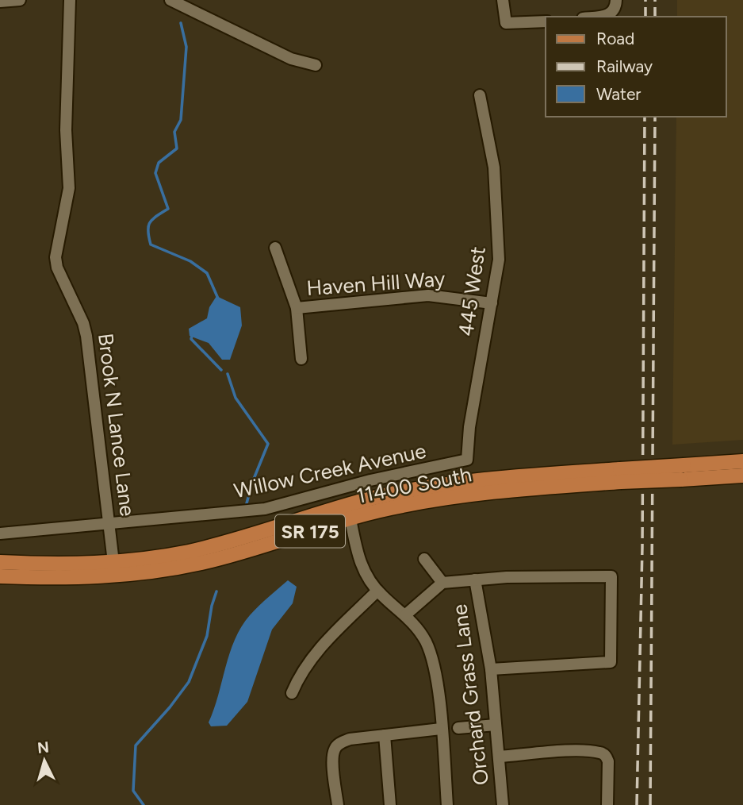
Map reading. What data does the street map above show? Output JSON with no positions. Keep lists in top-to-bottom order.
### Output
{
  "streets": {
    "main road": ["11400 South", "SR 175"],
    "street": [
      "Haven Hill Way",
      "445 West",
      "Brook N Lance Lane",
      "Willow Creek Avenue",
      "Orchard Grass Lane"
    ]
  },
  "crossings": [
    ["Haven Hill Way", "445 West"],
    ["445 West", "Willow Creek Avenue"],
    ["Brook N Lance Lane", "Willow Creek Avenue"],
    ["Brook N Lance Lane", "11400 South"]
  ],
  "legend": ["Road", "Railway", "Water"],
  "north": "top"
}
